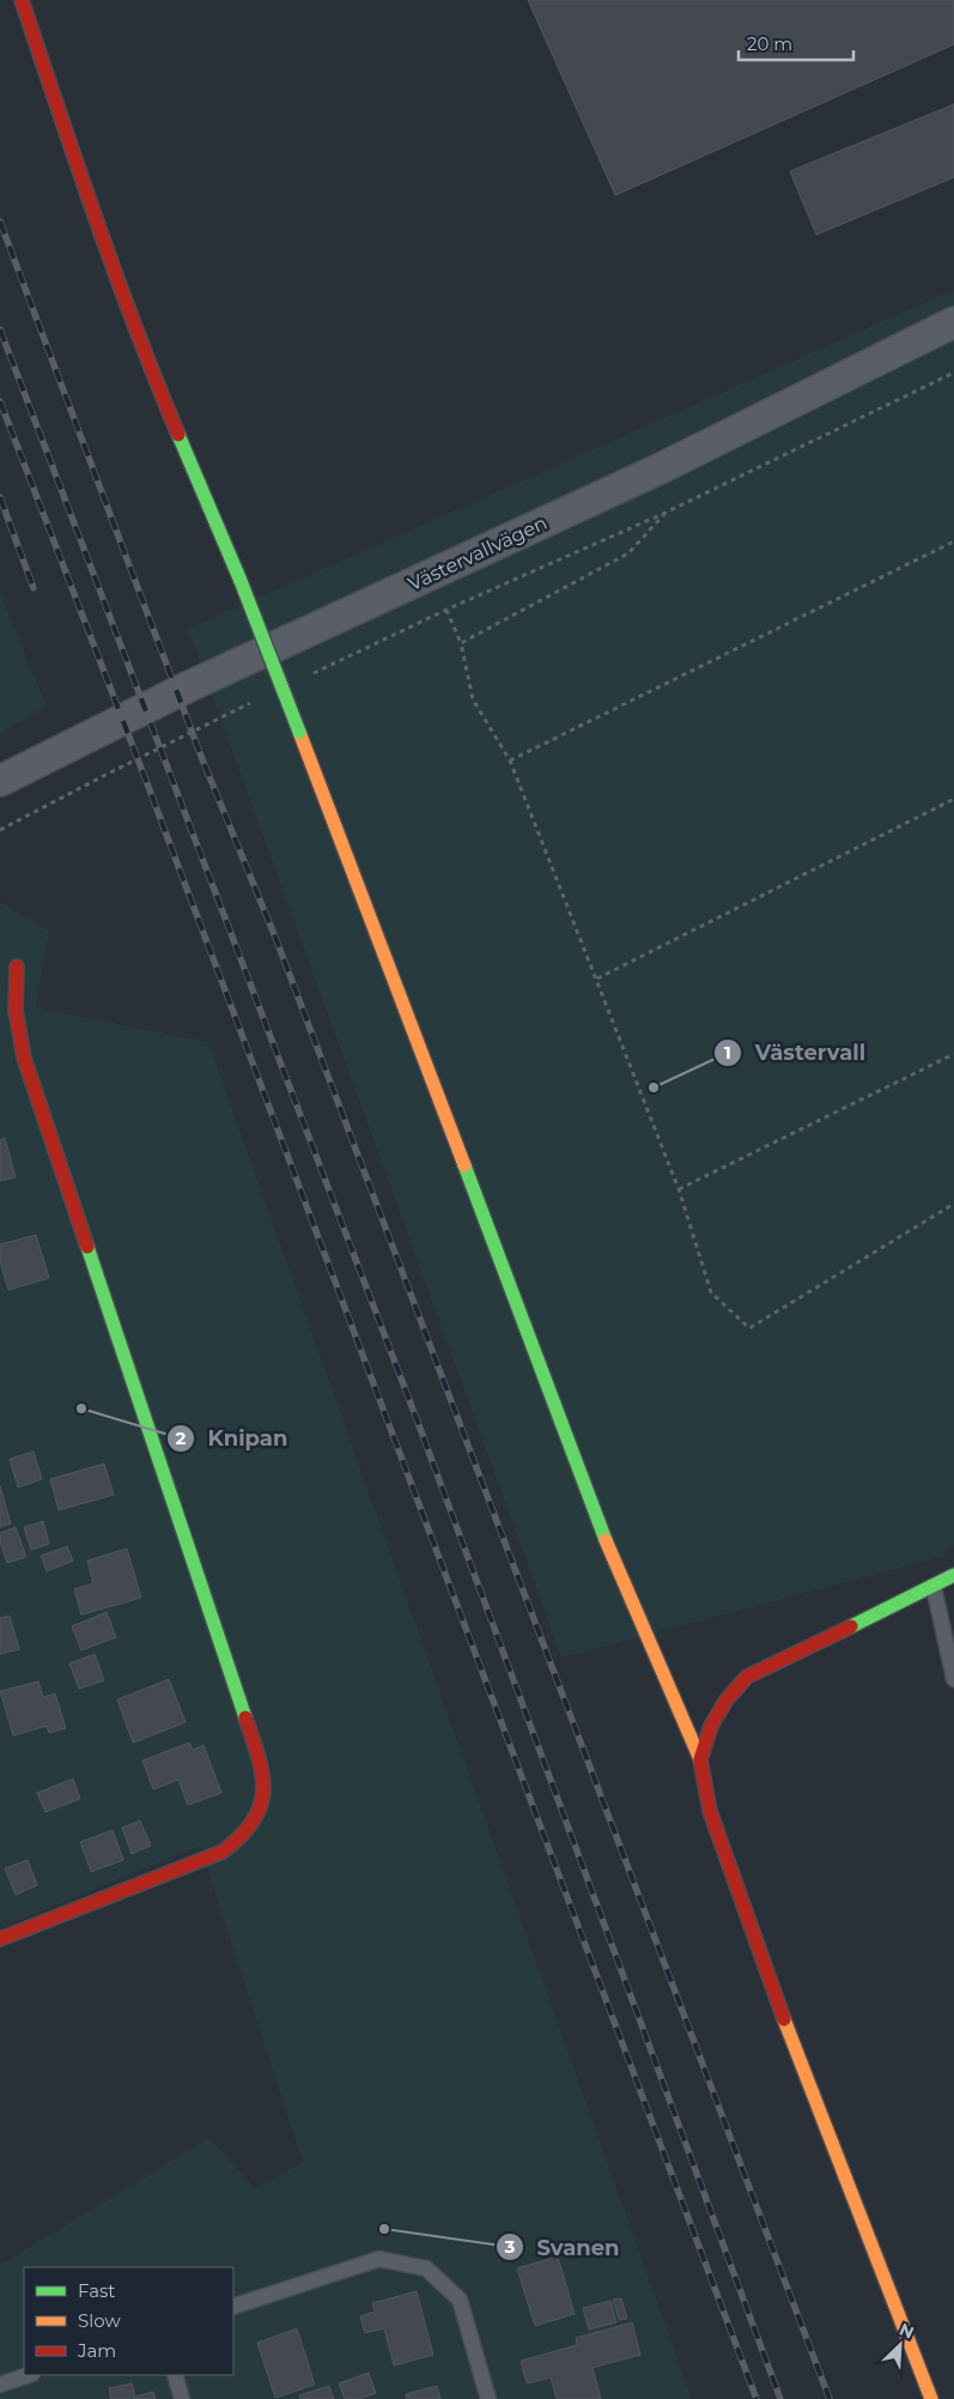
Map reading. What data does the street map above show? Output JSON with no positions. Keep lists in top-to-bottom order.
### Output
{
  "streets": {
    "street": ["Västervallvägen"]
  },
  "places": ["Västervall", "Knipan", "Svanen"],
  "legend": ["Fast", "Slow", "Jam"],
  "scale_bar": "20 m",
  "north": "top right"
}
